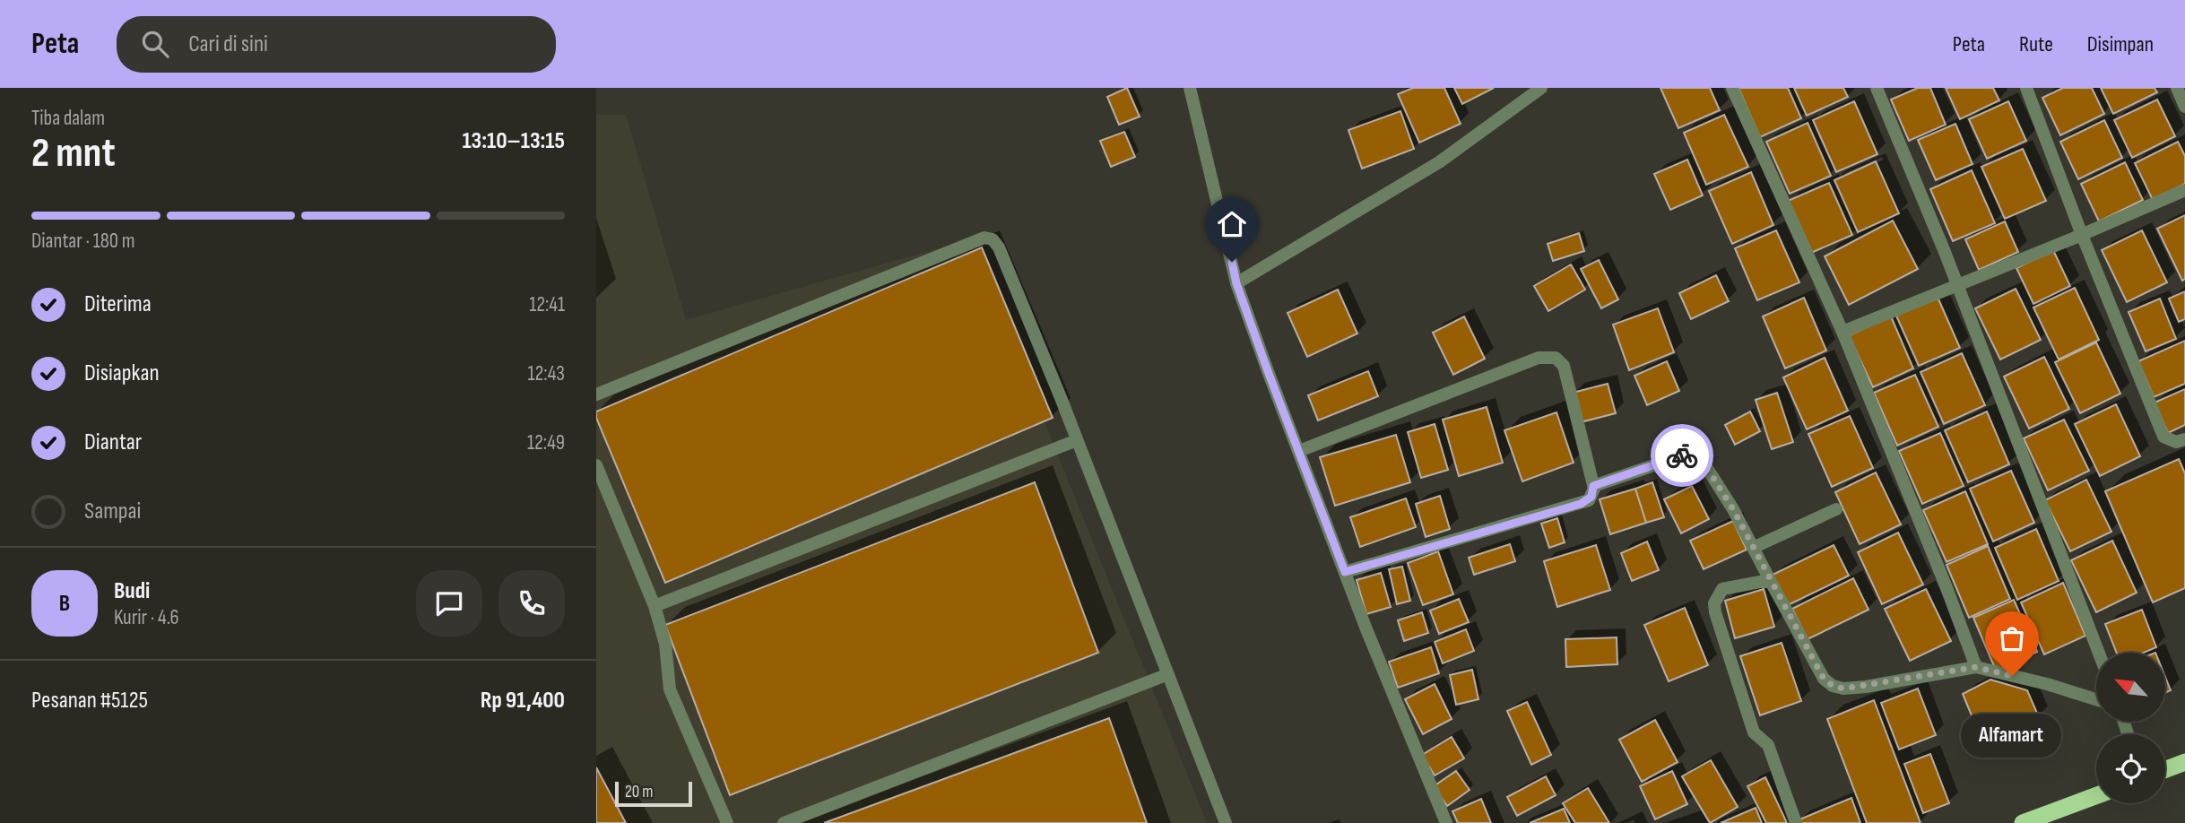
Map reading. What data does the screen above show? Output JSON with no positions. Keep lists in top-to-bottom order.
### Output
{
  "places": ["Alfamart"],
  "scale_bar": "20 m",
  "north": "top left",
  "page": {
    "header": "Peta",
    "search": "Cari di sini",
    "nav": ["Peta", "Rute", "Disimpan"],
    "heading": ["2 mnt", "Tiba dalam", "13:10–13:15"],
    "panel": [
      "Budi",
      "Kurir · 4.6",
      "Pesanan #5125",
      "Rp 91,400"
    ],
    "bar": "Diantar · 180 m",
    "list": [
      ["Diterima", "12:41"],
      ["Disiapkan", "12:43"],
      ["Diantar", "12:49"],
      "Sampai"
    ],
    "round": "B",
    "bubble": "Alfamart",
    "scale": "20 m"
  }
}
